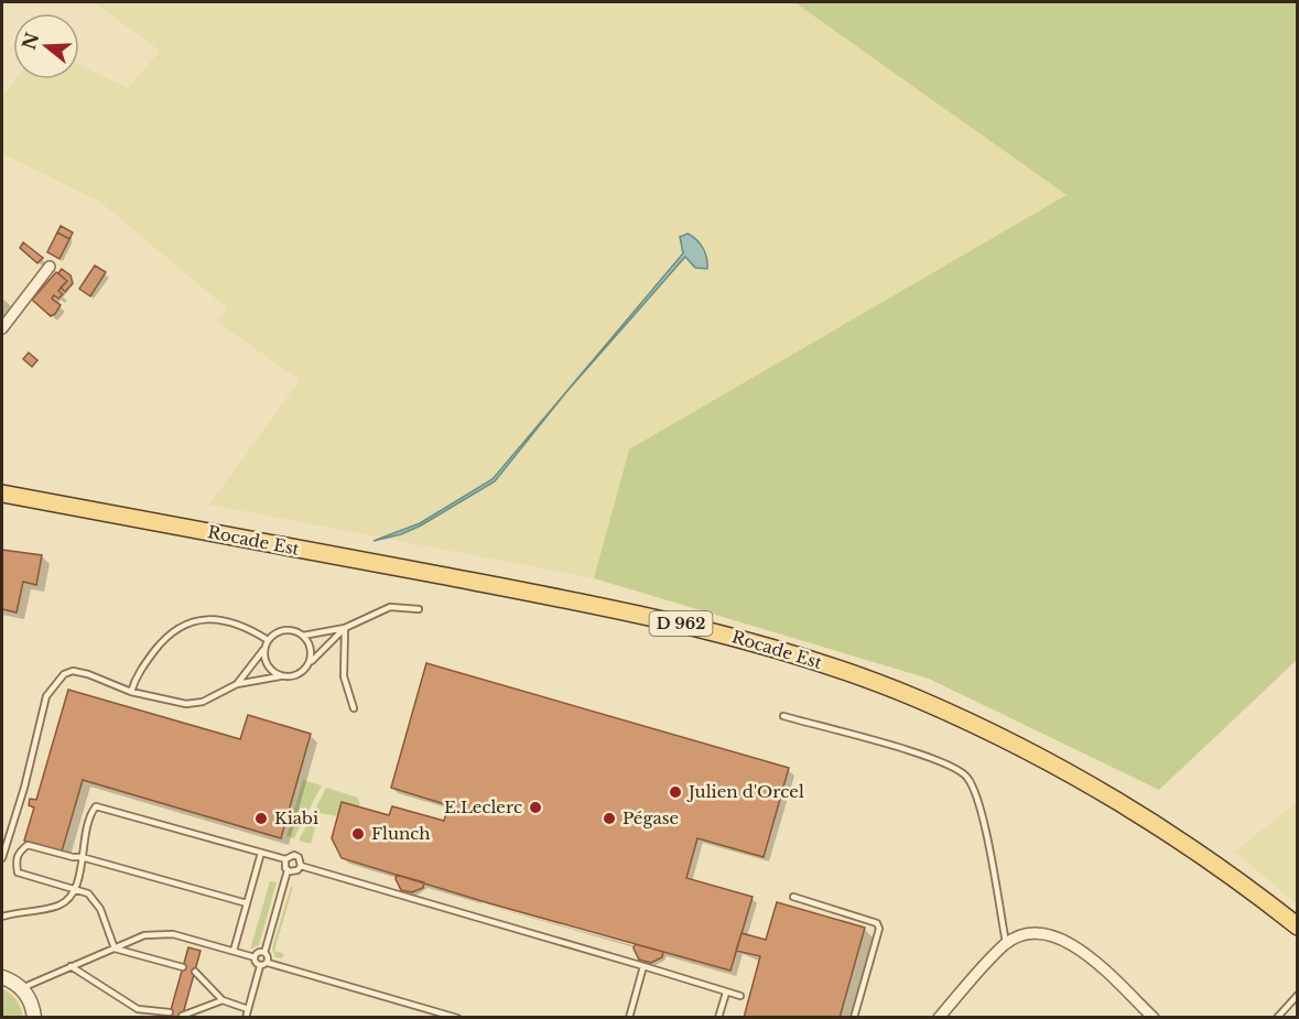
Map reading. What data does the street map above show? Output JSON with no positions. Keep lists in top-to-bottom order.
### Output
{
  "streets": {
    "main road": ["Rocade Est", "D 962"]
  },
  "places": [
    "Julien d'Orcel",
    "E.Leclerc",
    "Kiabi",
    "Pégase",
    "Flunch"
  ],
  "north": "left"
}
